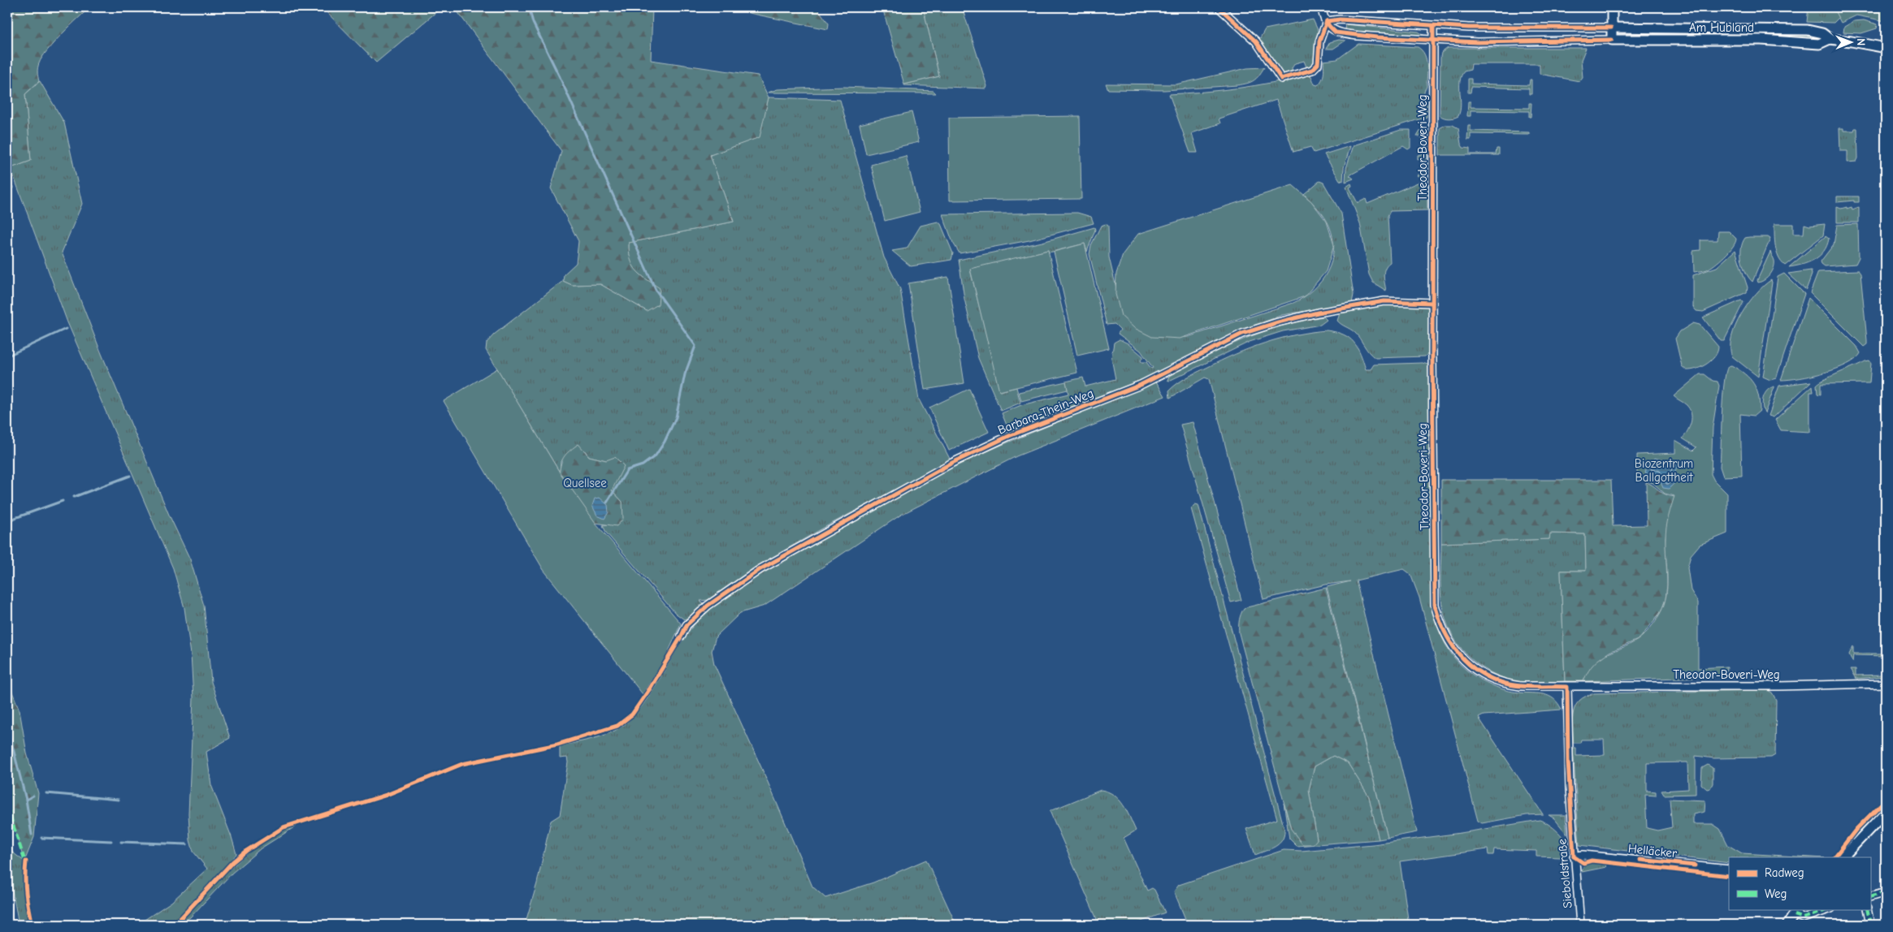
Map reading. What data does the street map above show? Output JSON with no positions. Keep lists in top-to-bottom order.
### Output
{
  "streets": {
    "street": [
      "Am Hubland",
      "Theodor-Boveri-Weg",
      "Barbara-Thein-Weg",
      "Helläcker",
      "Sieboldstraße"
    ]
  },
  "crossings": [
    ["Am Hubland", "Theodor-Boveri-Weg"],
    ["Theodor-Boveri-Weg", "Barbara-Thein-Weg"],
    ["Theodor-Boveri-Weg", "Sieboldstraße"],
    ["Helläcker", "Sieboldstraße"]
  ],
  "parks": ["Biozentrum Ballgottheit", "Quellsee"],
  "legend": ["Radweg", "Weg"],
  "north": "right"
}
